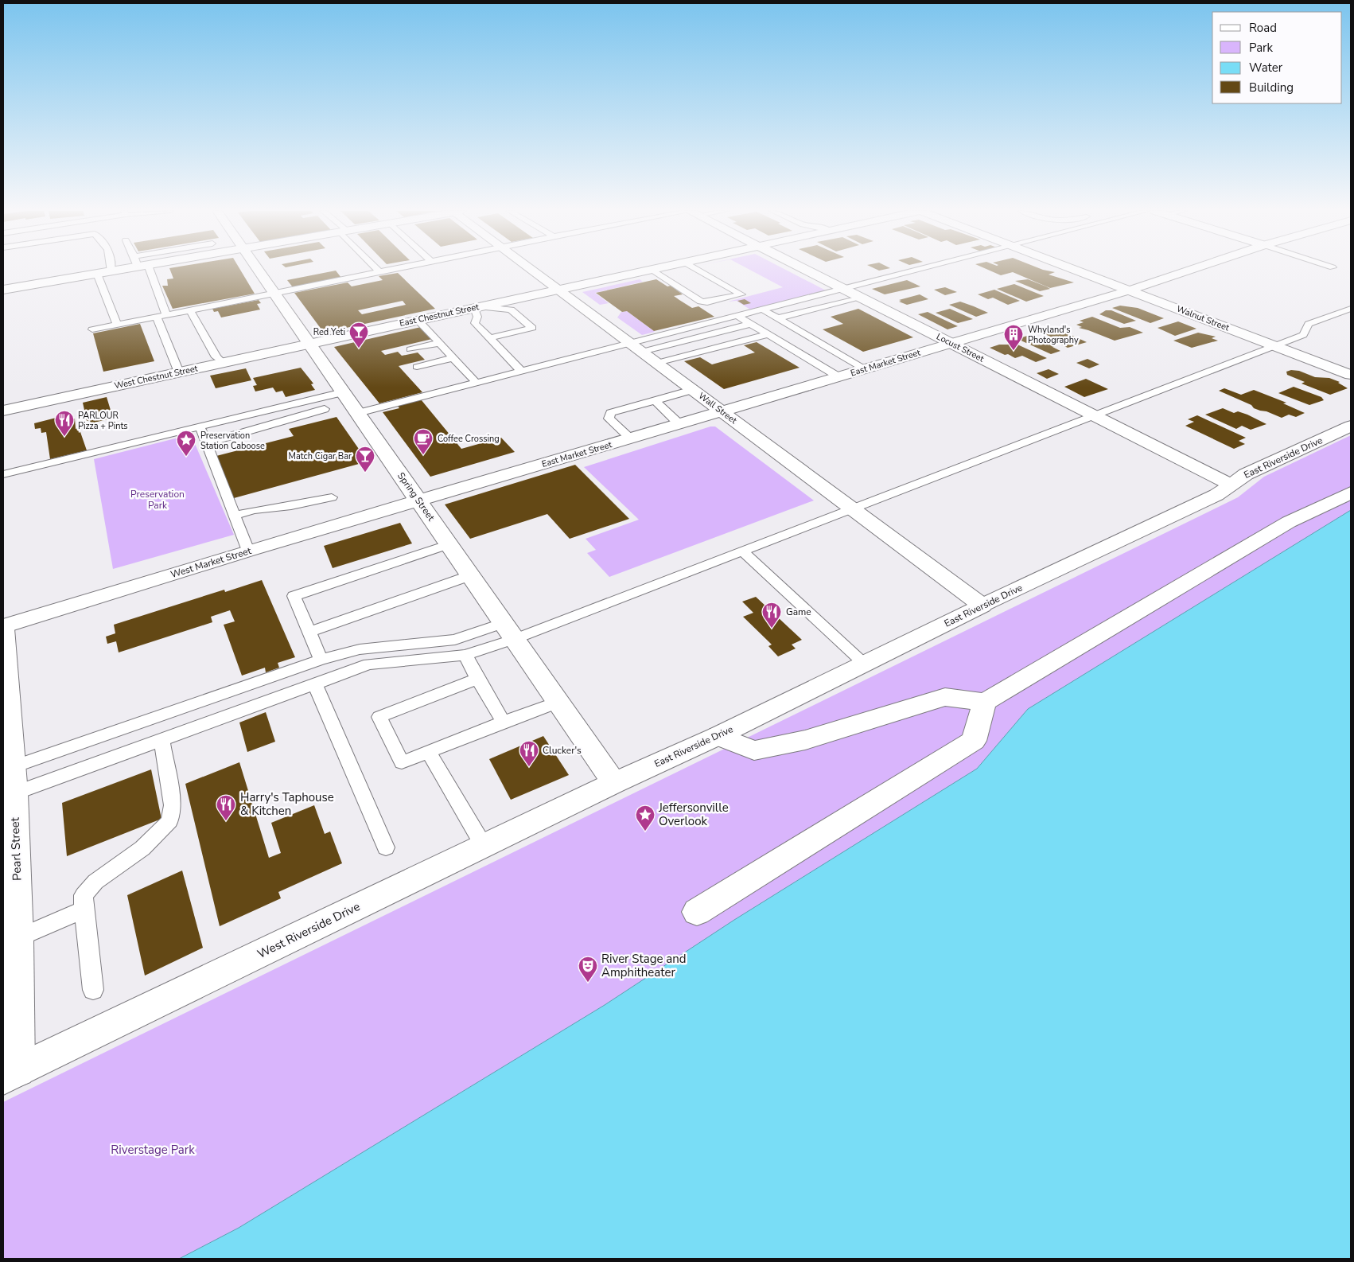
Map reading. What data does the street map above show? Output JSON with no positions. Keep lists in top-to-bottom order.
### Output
{
  "streets": {
    "street": [
      "East Chestnut Street",
      "Walnut Street",
      "Locust Street",
      "East Market Street",
      "West Chestnut Street",
      "Wall Street",
      "East Riverside Drive",
      "Spring Street",
      "West Market Street",
      "Pearl Street",
      "West Riverside Drive"
    ]
  },
  "crossings": [
    ["East Chestnut Street", "West Chestnut Street"],
    ["East Chestnut Street", "Wall Street"],
    ["East Chestnut Street", "Spring Street"],
    ["Walnut Street", "East Market Street"],
    ["Locust Street", "East Market Street"],
    ["Locust Street", "East Riverside Drive"],
    ["East Market Street", "Wall Street"],
    ["East Market Street", "Spring Street"],
    ["East Market Street", "West Market Street"],
    ["West Chestnut Street", "Spring Street"],
    ["Wall Street", "East Riverside Drive"],
    ["East Riverside Drive", "Spring Street"],
    ["East Riverside Drive", "West Riverside Drive"],
    ["Spring Street", "West Market Street"],
    ["Spring Street", "West Riverside Drive"],
    ["West Market Street", "Pearl Street"],
    ["Pearl Street", "West Riverside Drive"]
  ],
  "parks": ["Preservation Park", "Riverstage Park"],
  "places": {
    "bar": ["Red Yeti", "Match Cigar Bar"],
    "building": ["Whyland's Photography"],
    "restaurant": [
      "PARLOUR Pizza + Pints",
      "Game",
      "Clucker's",
      "Harry's Taphouse & Kitchen"
    ],
    "cafe": ["Coffee Crossing"],
    "place": ["Preservation Station Caboose", "Jeffersonville Overlook"],
    "theatre": ["River Stage and Amphitheater"]
  },
  "legend": [
    "Road",
    "Park",
    "Water",
    "Building"
  ]
}
